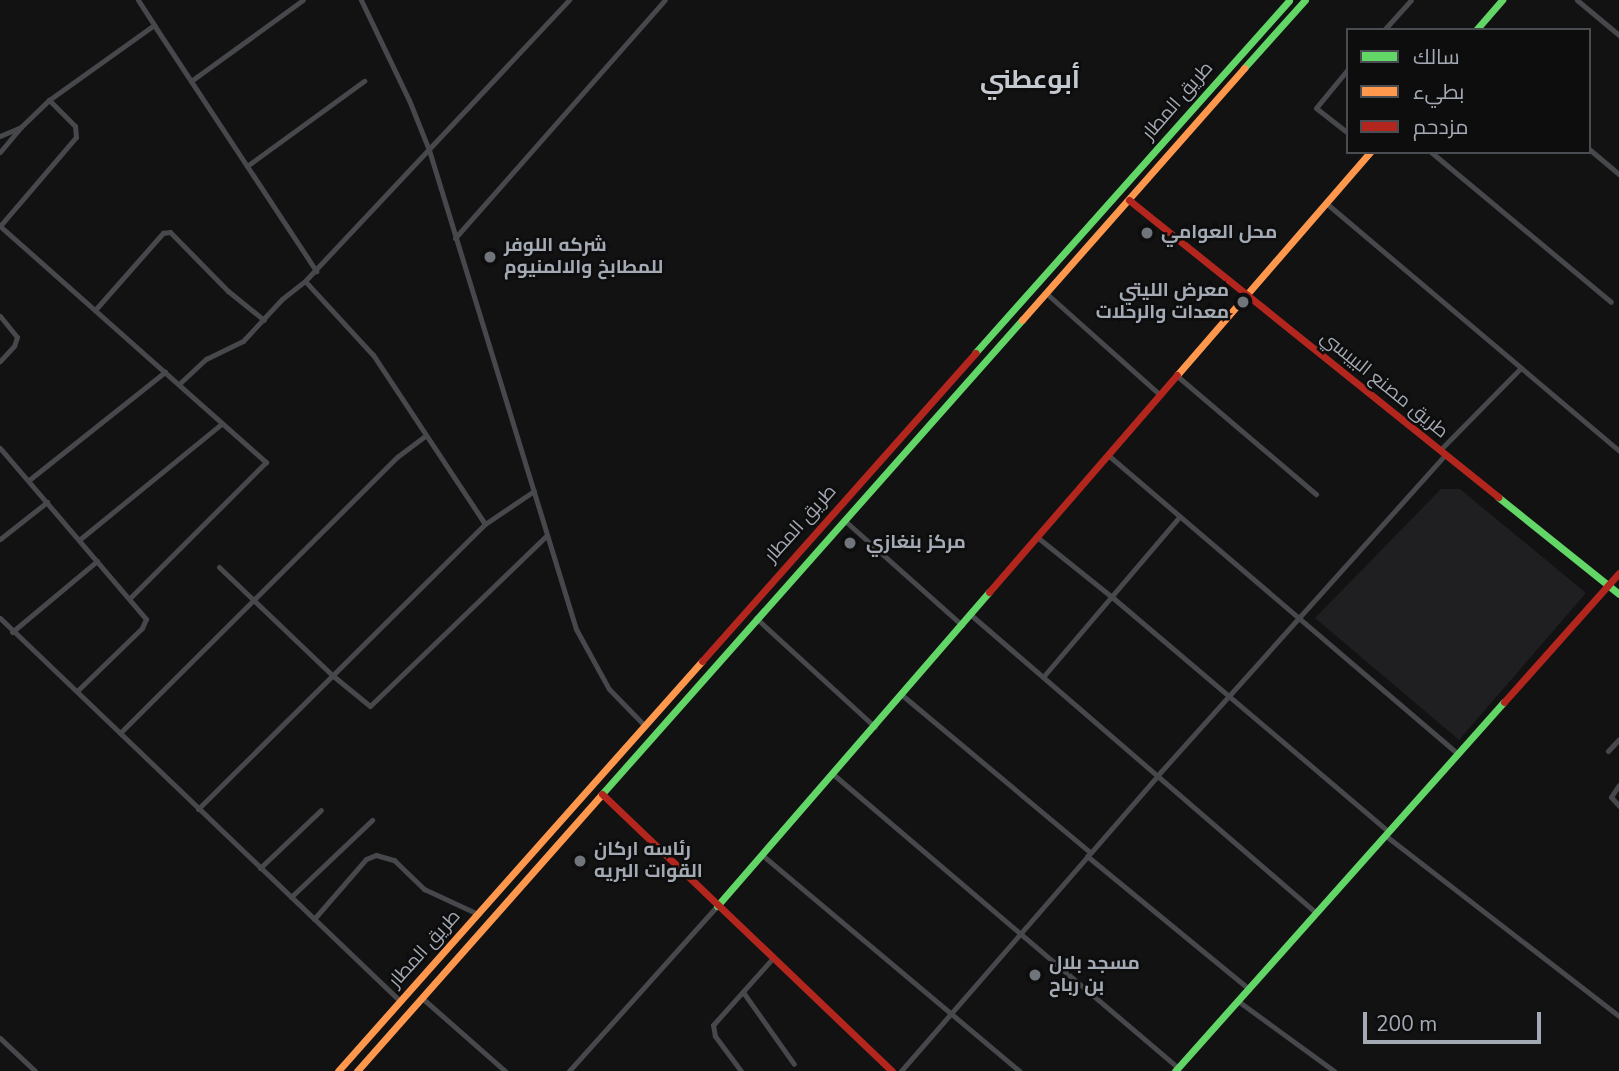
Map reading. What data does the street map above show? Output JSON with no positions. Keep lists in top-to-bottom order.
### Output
{
  "streets": {
    "main road": ["طريق المطار", "طريق مصنع البيبسي"]
  },
  "crossings": [
    ["طريق المطار", "طريق مصنع البيبسي"]
  ],
  "districts": ["أبوعطني"],
  "places": [
    "محل العوامي",
    "شركه اللوفر للمطابخ والالمنيوم",
    "معرض الليتي معدات والرحلات",
    "مركز بنغازي",
    "رئاسه اركان القوات البريه",
    "مسجد بلال بن رباح"
  ],
  "legend": ["سالك", "بطيء", "مزدحم"],
  "scale_bar": "200 m"
}
